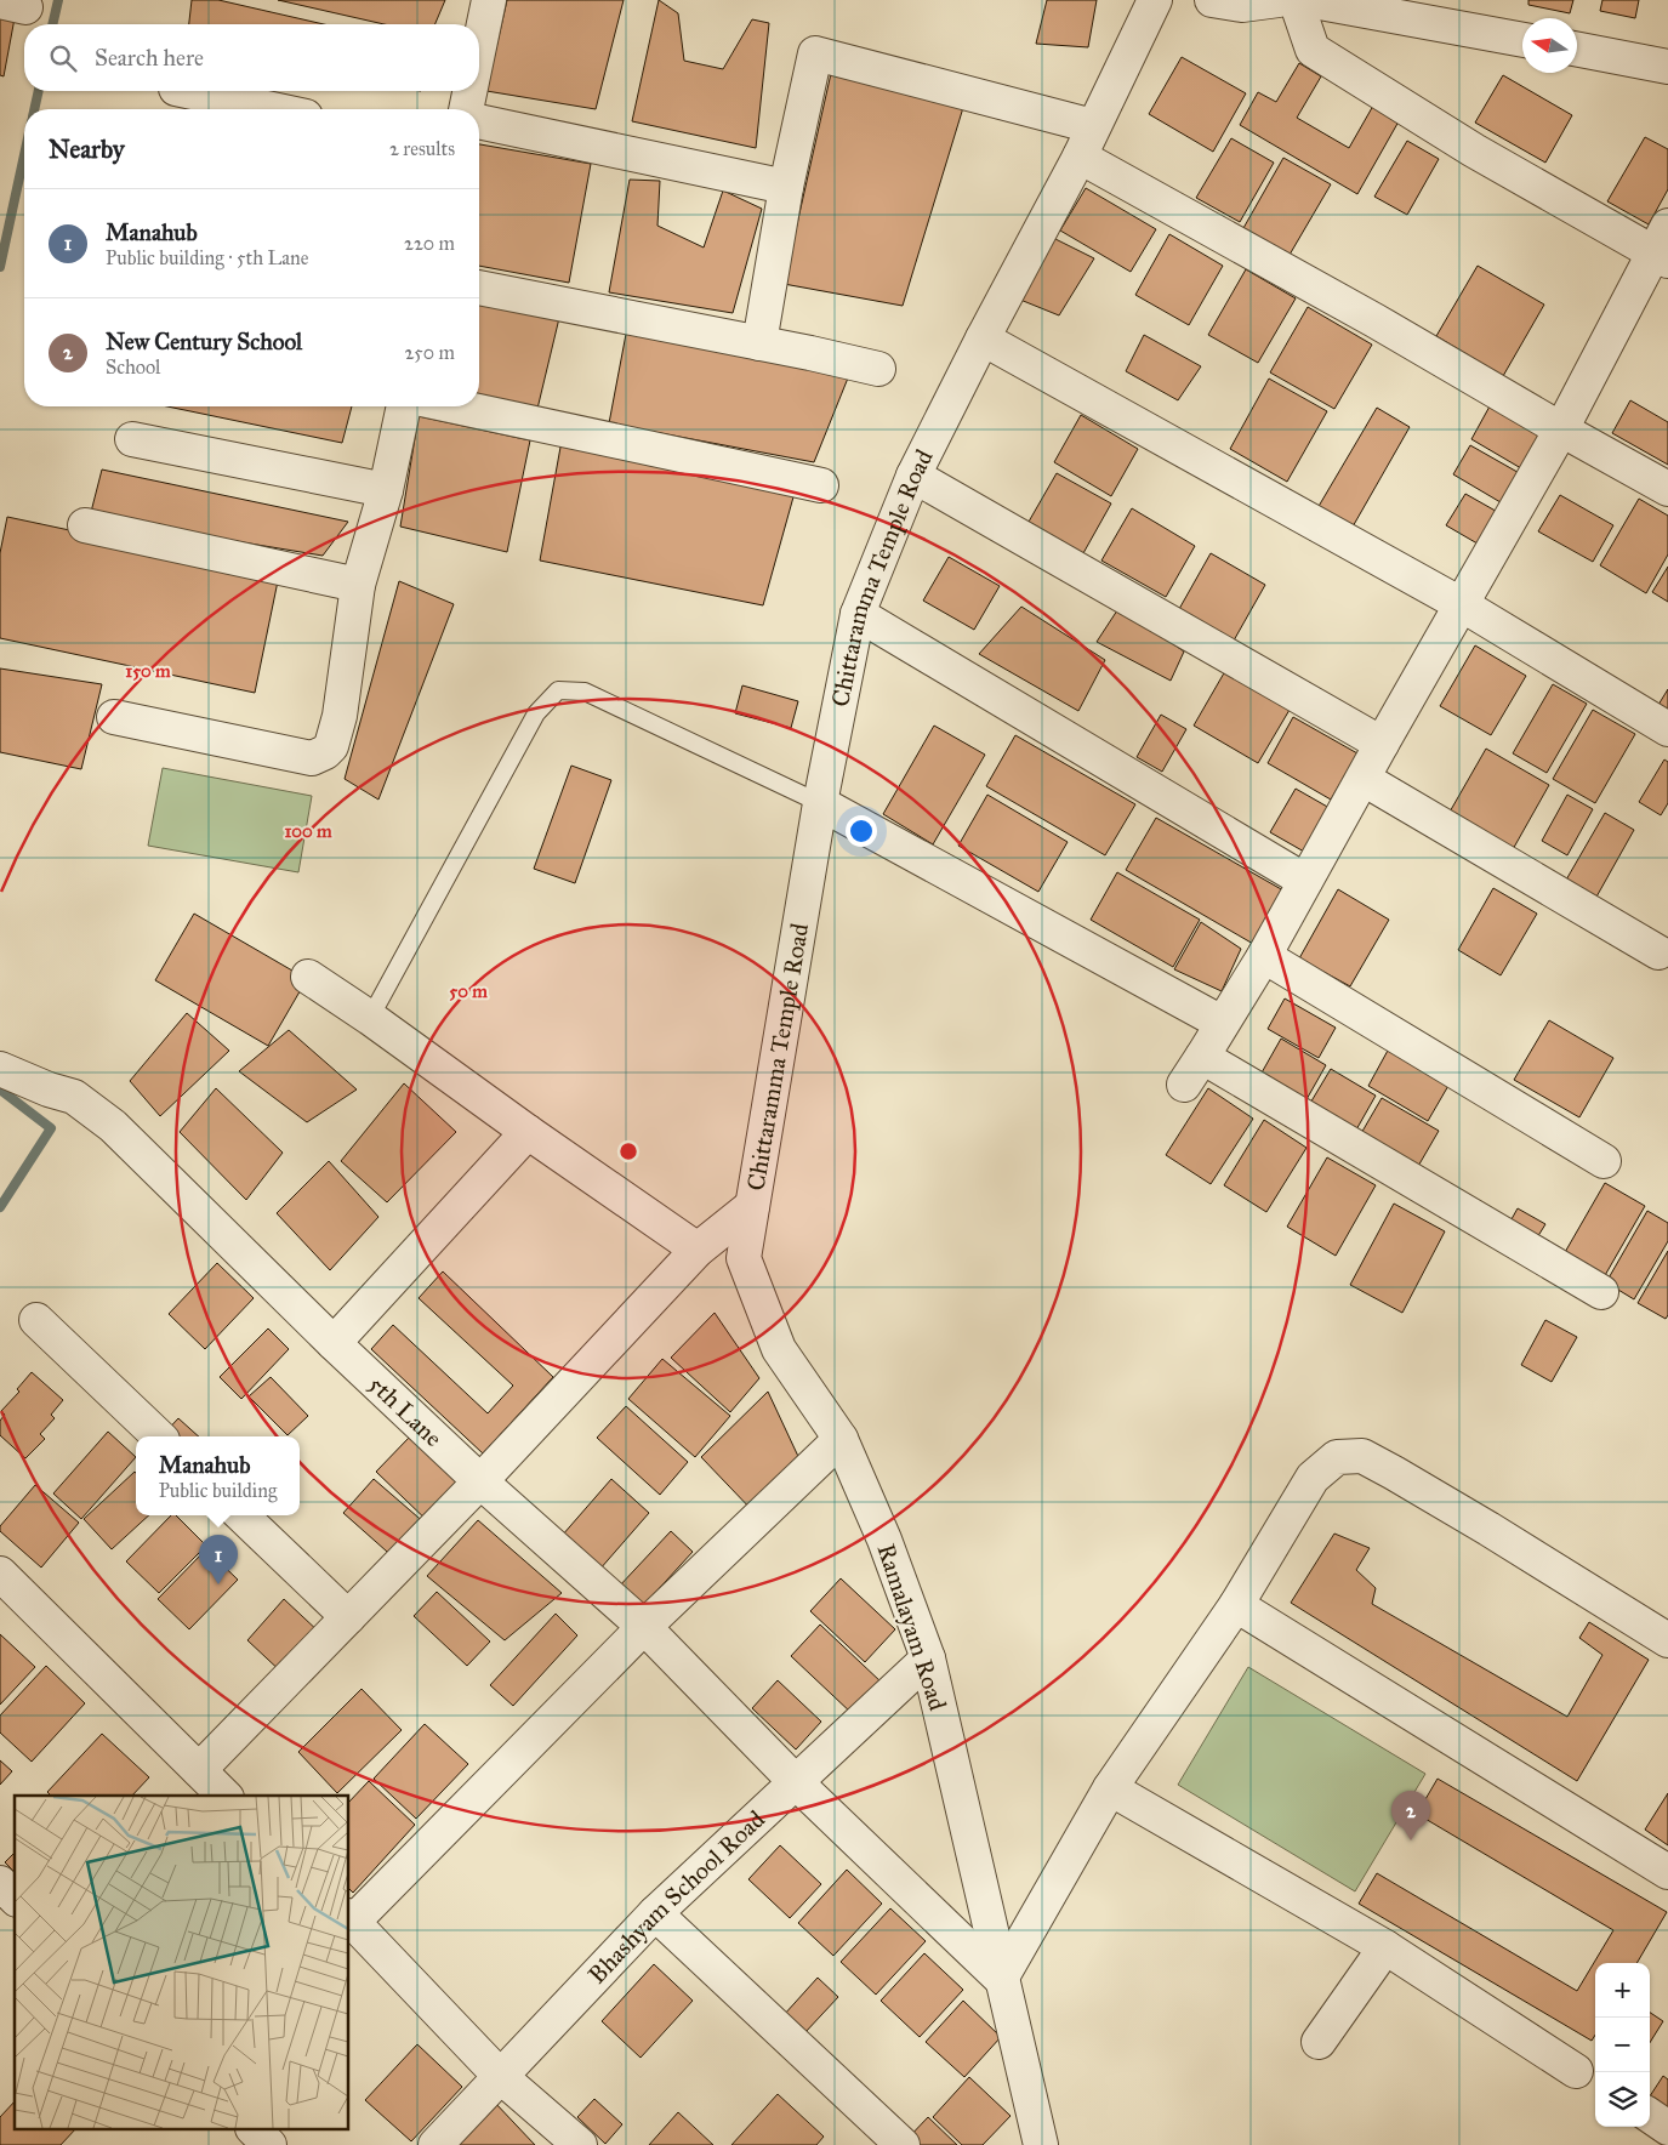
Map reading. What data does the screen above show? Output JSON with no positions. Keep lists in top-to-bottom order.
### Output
{
  "streets": {
    "street": [
      "Chittaramma Temple Road",
      "5th Lane",
      "Ramalayam Road",
      "Bhashyam School Road"
    ]
  },
  "crossings": [
    ["Chittaramma Temple Road", "Ramalayam Road"],
    ["5th Lane", "Ramalayam Road"],
    ["5th Lane", "Bhashyam School Road"],
    ["Ramalayam Road", "Bhashyam School Road"]
  ],
  "north": "left",
  "page": {
    "search": "Search here",
    "heading": ["Nearby", "2 results"],
    "list": [
      {
        "mark": "1",
        "name": "Manahub",
        "note": "Public building · 5th Lane",
        "value": "220 m"
      },
      {
        "mark": "2",
        "name": "New Century School",
        "note": "School",
        "value": "250 m"
      }
    ],
    "popup": ["Manahub", "Public building"],
    "pins": ["1", "2"],
    "map_buttons": ["+", "−"]
  },
  "rings": ["150 m", "100 m", "50 m"]
}
